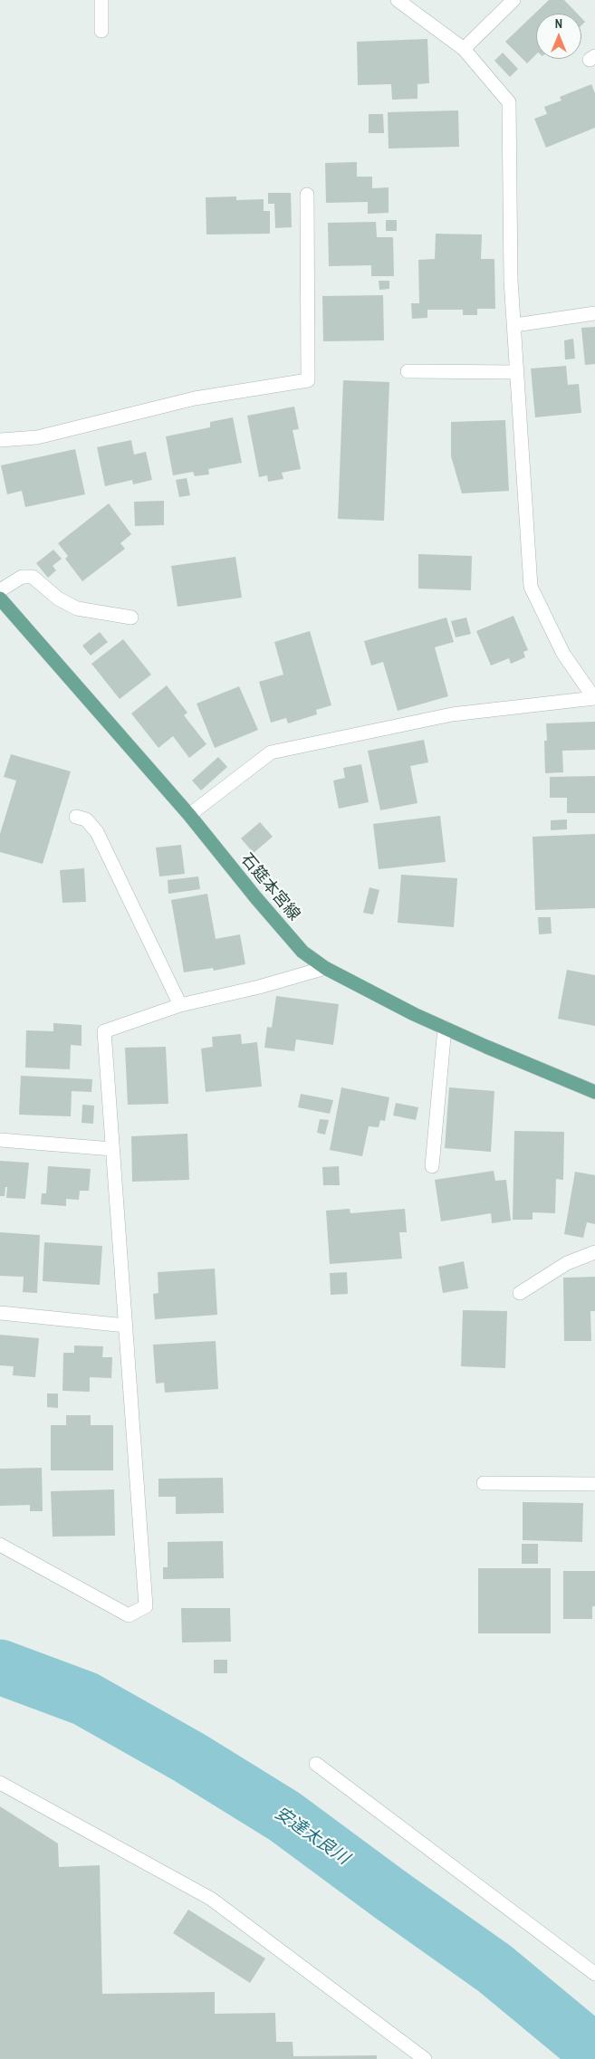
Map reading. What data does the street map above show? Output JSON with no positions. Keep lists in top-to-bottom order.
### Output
{
  "streets": {
    "main road": ["石筵本宮線"]
  },
  "water": ["安達太良川"],
  "north": "top"
}
